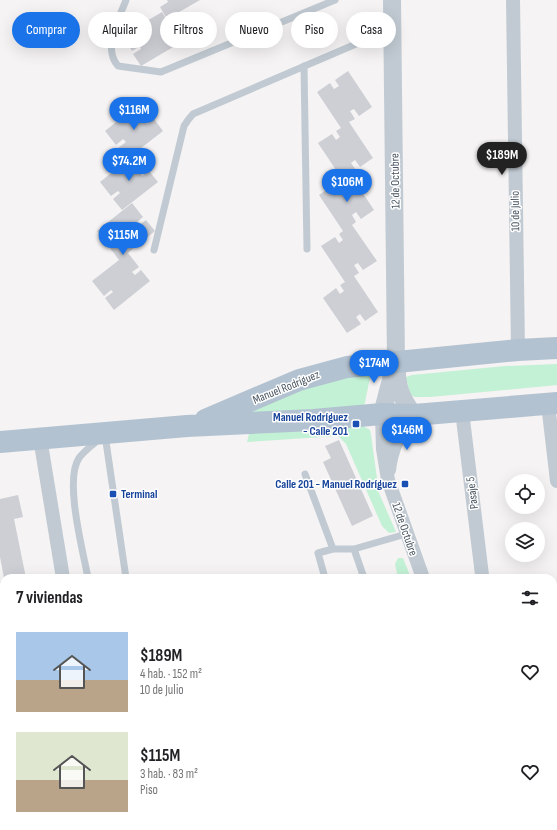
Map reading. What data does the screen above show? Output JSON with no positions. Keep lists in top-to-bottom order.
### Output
{
  "streets": {
    "main road": ["Manuel Rodríguez"],
    "street": ["12 de Octubre", "10 de Julio", "Pasaje 5"]
  },
  "crossings": [
    ["12 de Octubre", "Manuel Rodríguez"],
    ["10 de Julio", "Manuel Rodríguez"],
    ["Manuel Rodríguez", "Pasaje 5"]
  ],
  "places": {
    "transit": ["Manuel Rodríguez - Calle 201", "Calle 201 - Manuel Rodríguez", "Terminal"]
  },
  "page": {
    "chip": [
      "Comprar",
      "Alquilar",
      "Filtros",
      "Nuevo",
      "Piso",
      "Casa"
    ],
    "price": [
      "$116M",
      "$189M",
      "$74.2M",
      "$106M",
      "$115M",
      "$174M",
      "$146M"
    ],
    "heading": "7 viviendas",
    "list": [
      {
        "name": "$189M",
        "note": "4 hab. · 152 m² · 10 de Julio"
      },
      {
        "name": "$115M",
        "note": "3 hab. · 83 m² · Piso"
      }
    ]
  }
}
